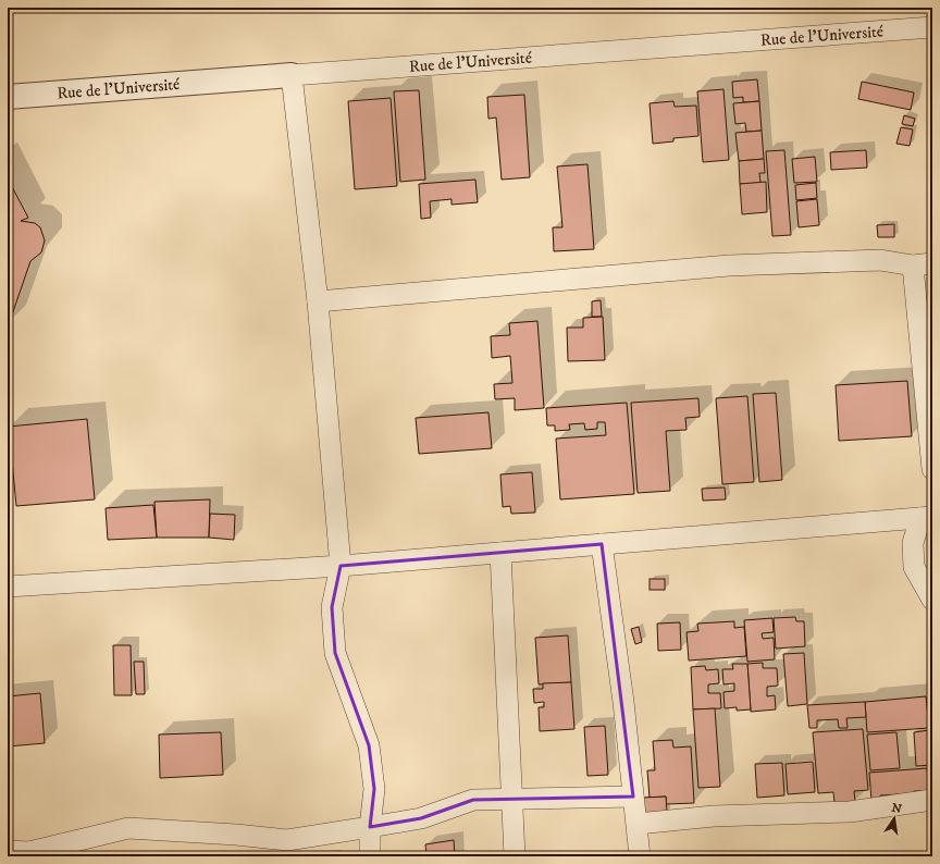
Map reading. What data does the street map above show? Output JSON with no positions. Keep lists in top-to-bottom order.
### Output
{
  "streets": {
    "street": ["Rue de l'Université"]
  },
  "north": "top"
}
